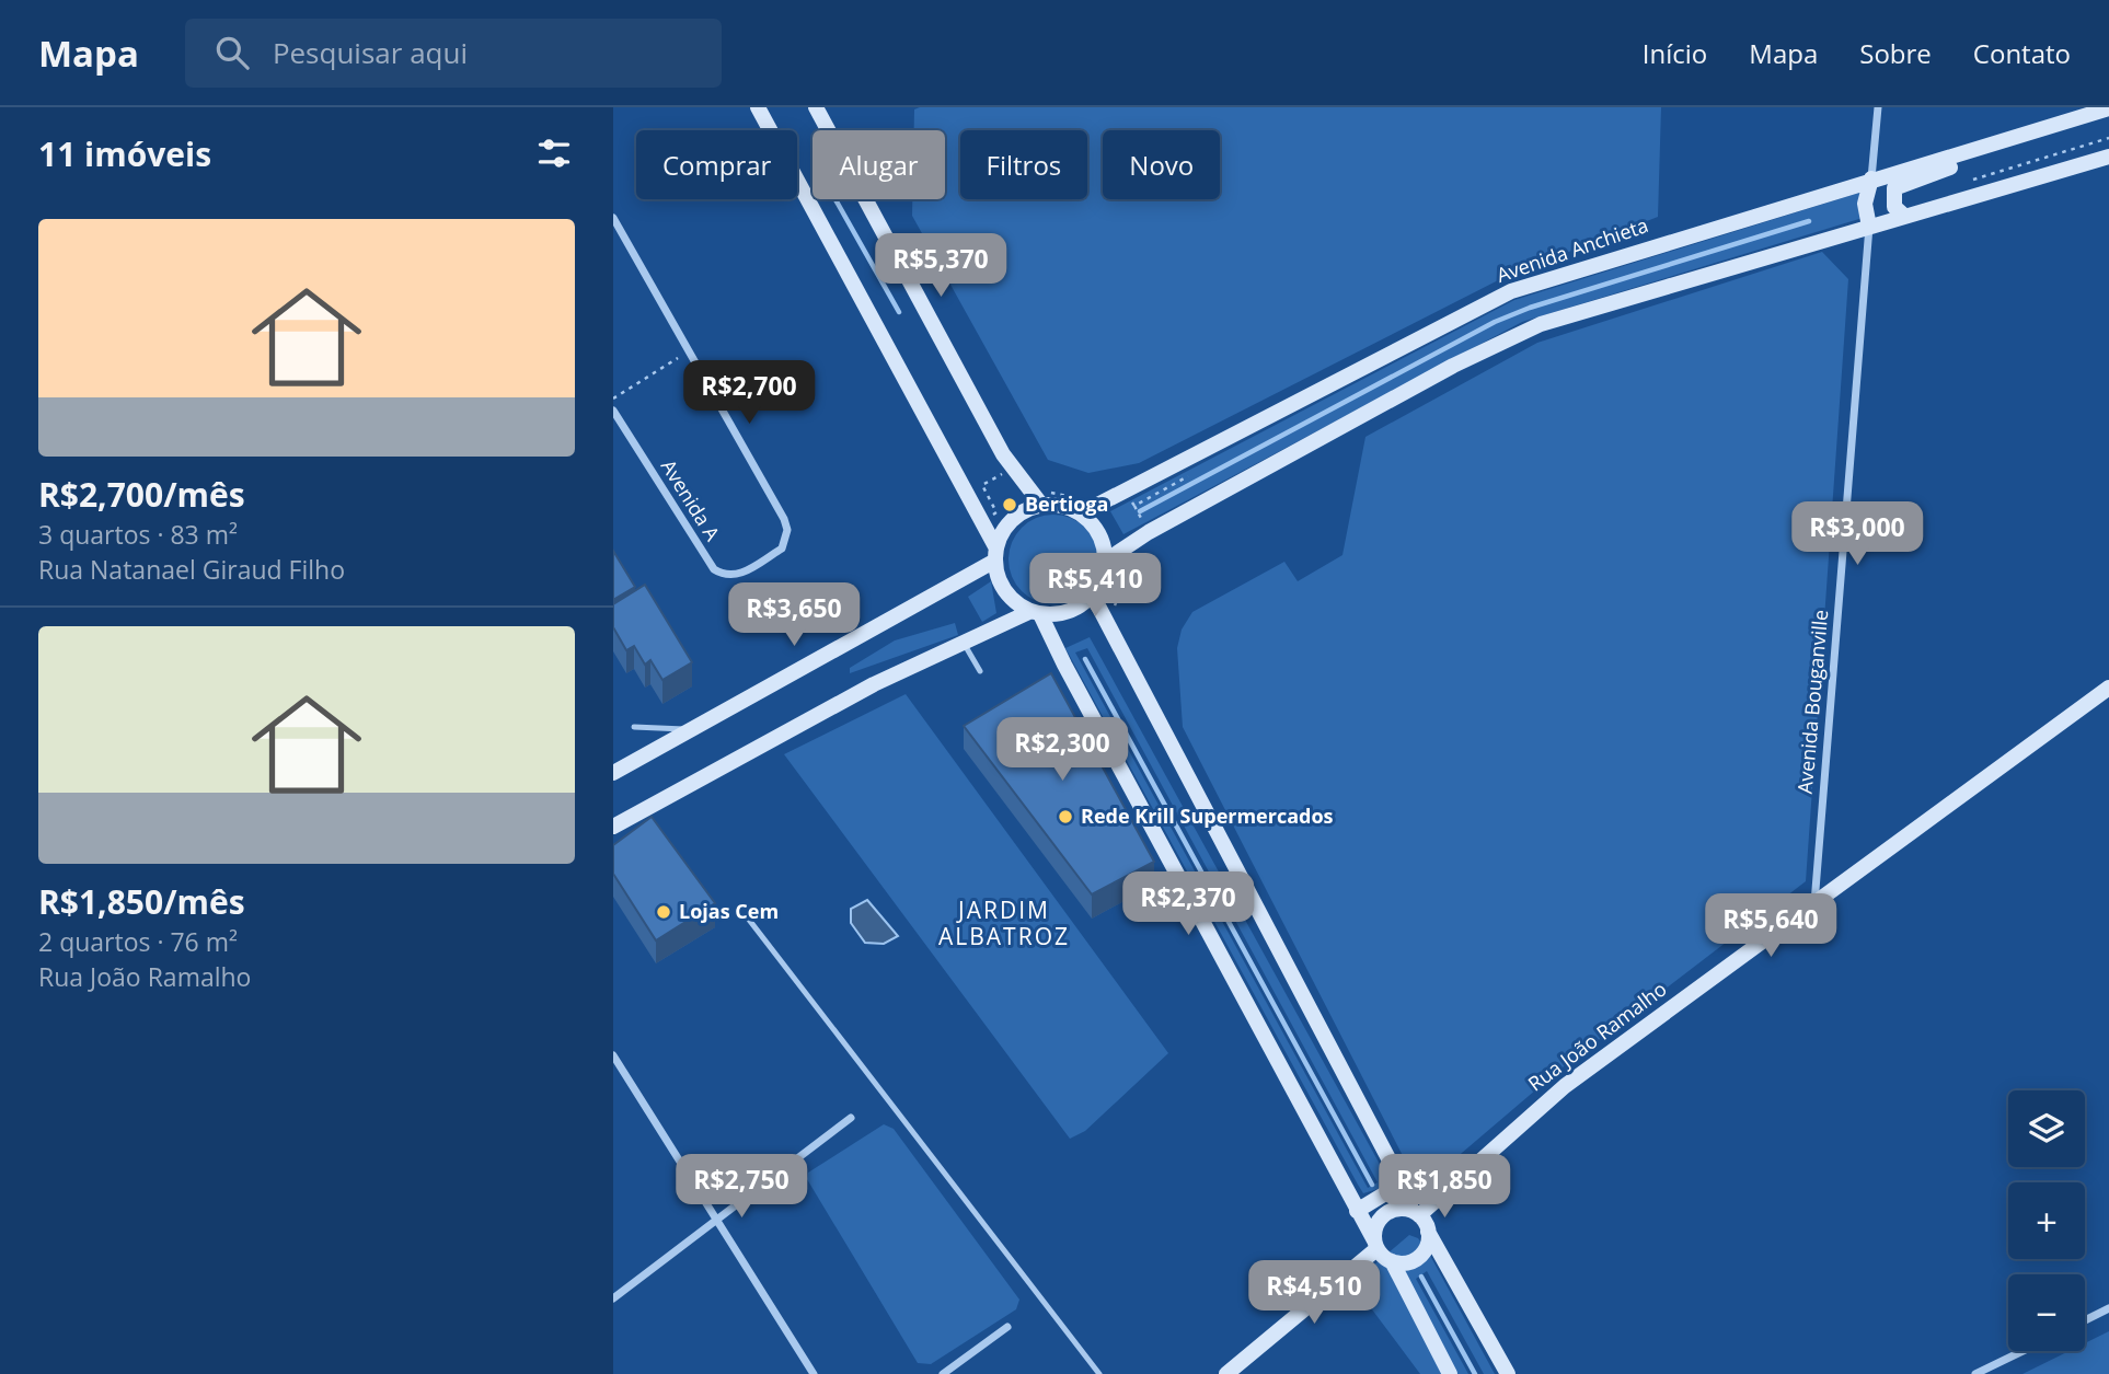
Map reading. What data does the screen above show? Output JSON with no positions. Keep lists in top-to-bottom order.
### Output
{
  "streets": {
    "main road": ["Avenida Anchieta", "Rua João Ramalho"],
    "street": ["Avenida A", "Avenida Bouganville"]
  },
  "crossings": [
    ["Avenida Bouganville", "Rua João Ramalho"]
  ],
  "districts": ["JARDIM ALBATROZ"],
  "places": ["Bertioga", "Rede Krill Supermercados", "Lojas Cem"],
  "page": {
    "header": "Mapa",
    "search": "Pesquisar aqui",
    "nav": [
      "Início",
      "Mapa",
      "Sobre",
      "Contato"
    ],
    "heading": "11 imóveis",
    "chip": [
      "Comprar",
      "Alugar",
      "Filtros",
      "Novo"
    ],
    "list": [
      {
        "name": "R$2,700/mês",
        "note": "3 quartos · 83 m² · Rua Natanael Giraud Filho"
      },
      {
        "name": "R$1,850/mês",
        "note": "2 quartos · 76 m² · Rua João Ramalho"
      }
    ],
    "price": [
      "R$5,370",
      "R$2,700",
      "R$3,000",
      "R$5,410",
      "R$3,650",
      "R$2,300",
      "R$2,370",
      "R$5,640",
      "R$2,750",
      "R$1,850",
      "R$4,510"
    ],
    "map_buttons": ["+", "−"]
  }
}
